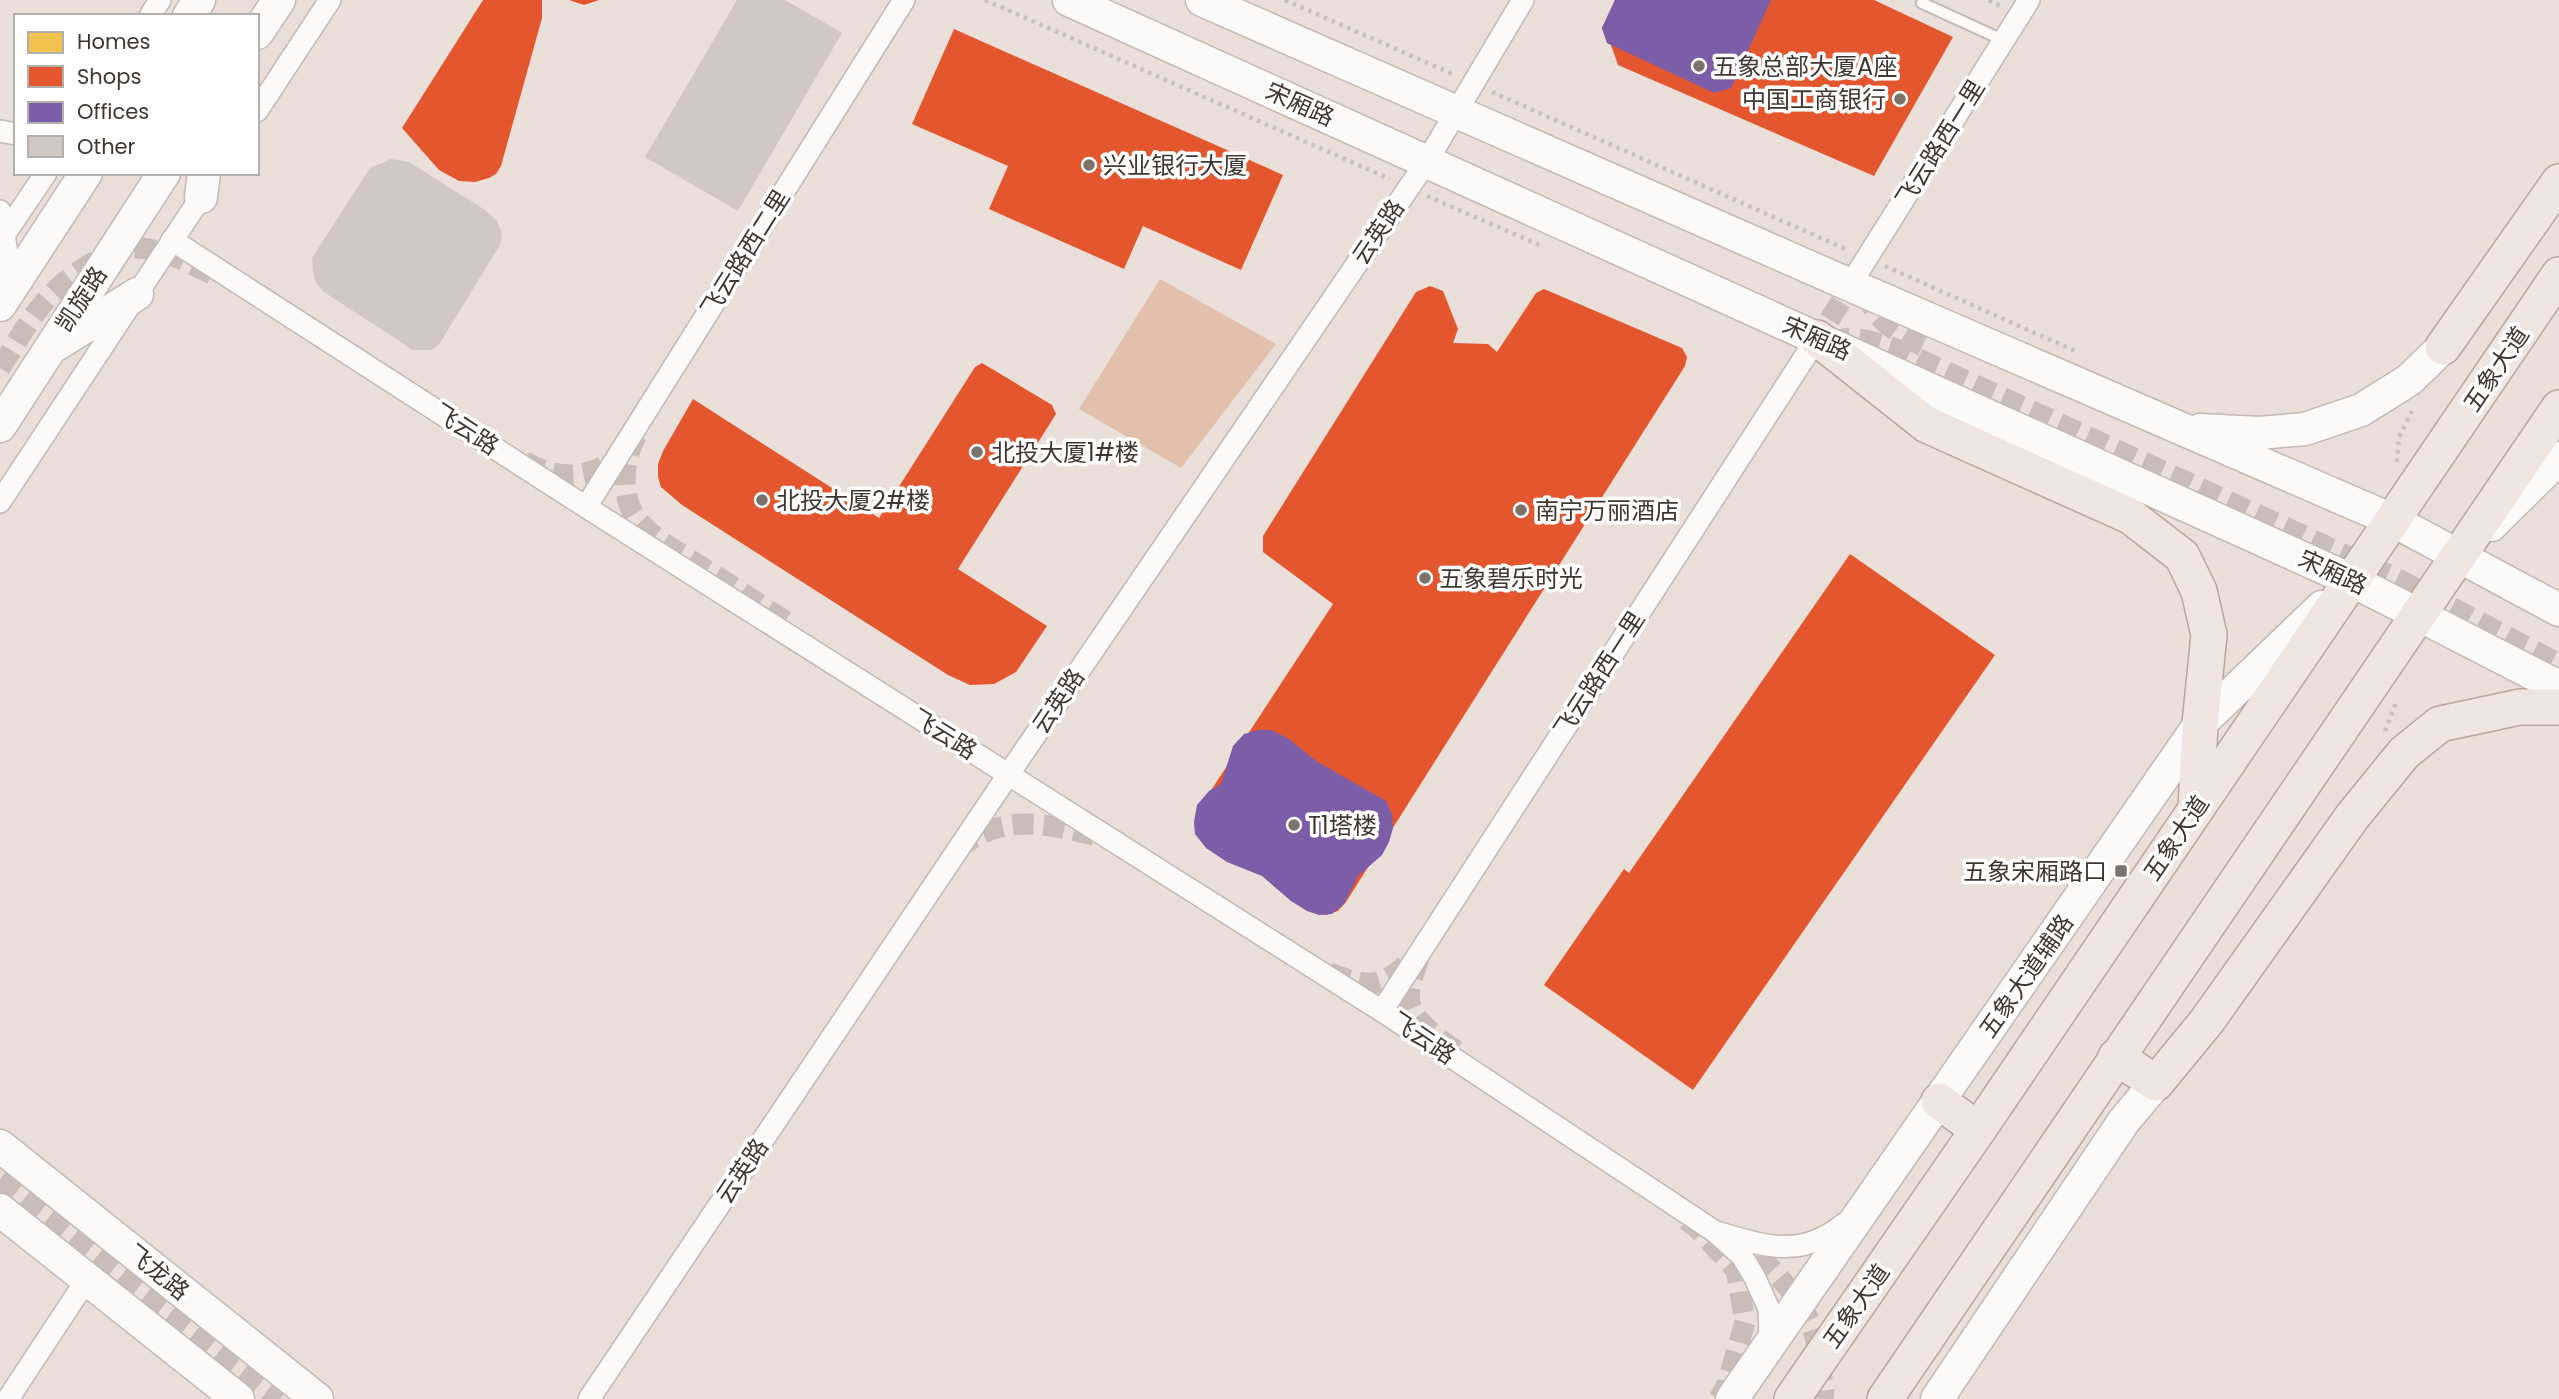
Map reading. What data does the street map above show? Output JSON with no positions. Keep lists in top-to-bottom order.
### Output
{
  "streets": {
    "main road": [
      "宋厢路",
      "凯旋路",
      "五象大道",
      "五象大道辅路",
      "飞龙路"
    ],
    "street": [
      "飞云路西一里",
      "云英路",
      "飞云路西二里",
      "飞云路"
    ]
  },
  "crossings": [
    ["宋厢路", "飞云路西一里"],
    ["宋厢路", "云英路"],
    ["宋厢路", "五象大道"],
    ["宋厢路", "五象大道辅路"],
    ["飞云路西一里", "飞云路"],
    ["云英路", "飞云路"],
    ["飞云路西二里", "飞云路"],
    ["五象大道", "五象大道辅路"],
    ["飞云路", "五象大道辅路"]
  ],
  "places": {
    "other": [
      "五象总部大厦A座",
      "中国工商银行",
      "兴业银行大厦",
      "北投大厦1#楼",
      "北投大厦2#楼",
      "南宁万丽酒店",
      "五象碧乐时光",
      "T1塔楼"
    ],
    "transit": ["五象宋厢路口"]
  },
  "legend": [
    "Homes",
    "Shops",
    "Offices",
    "Other"
  ]
}
